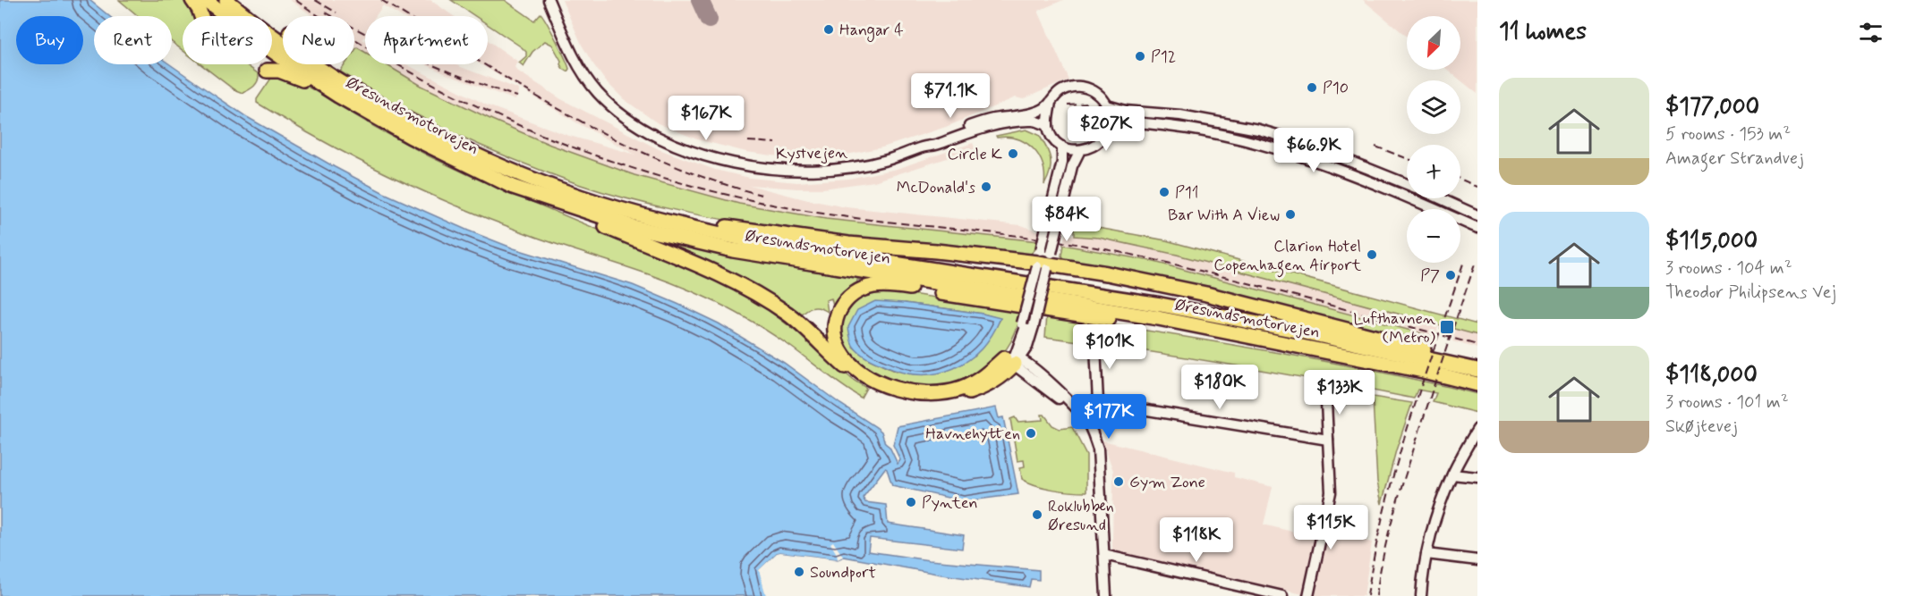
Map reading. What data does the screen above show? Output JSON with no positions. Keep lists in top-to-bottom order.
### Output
{
  "streets": {
    "highway": ["Øresundsmotorvejen"],
    "street": ["Kystvejen"]
  },
  "places": {
    "other": [
      "Hangar 4",
      "P12",
      "P10",
      "Circle K",
      "McDonald's",
      "P11",
      "Bar With A View",
      "Clarion Hotel Copenhagen Airport",
      "P7",
      "Havnehytten",
      "Gym Zone",
      "Pynten",
      "Roklubben Øresund",
      "Soundport"
    ],
    "transit": ["Lufthavnen (Metro)"]
  },
  "north": "bottom left",
  "page": {
    "heading": "11 homes",
    "map_buttons": ["+", "−"],
    "chip": [
      "Buy",
      "Rent",
      "Filters",
      "New",
      "Apartment"
    ],
    "list": [
      {
        "name": "$177,000",
        "note": "5 rooms · 153 m² · Amager Strandvej"
      },
      {
        "name": "$115,000",
        "note": "3 rooms · 104 m² · Theodor Philipsens Vej"
      },
      {
        "name": "$118,000",
        "note": "3 rooms · 101 m² · Skøjtevej"
      }
    ],
    "price": [
      "$71.1K",
      "$167K",
      "$207K",
      "$66.9K",
      "$84K",
      "$101K",
      "$180K",
      "$133K",
      "$177K",
      "$115K",
      "$118K"
    ]
  }
}
